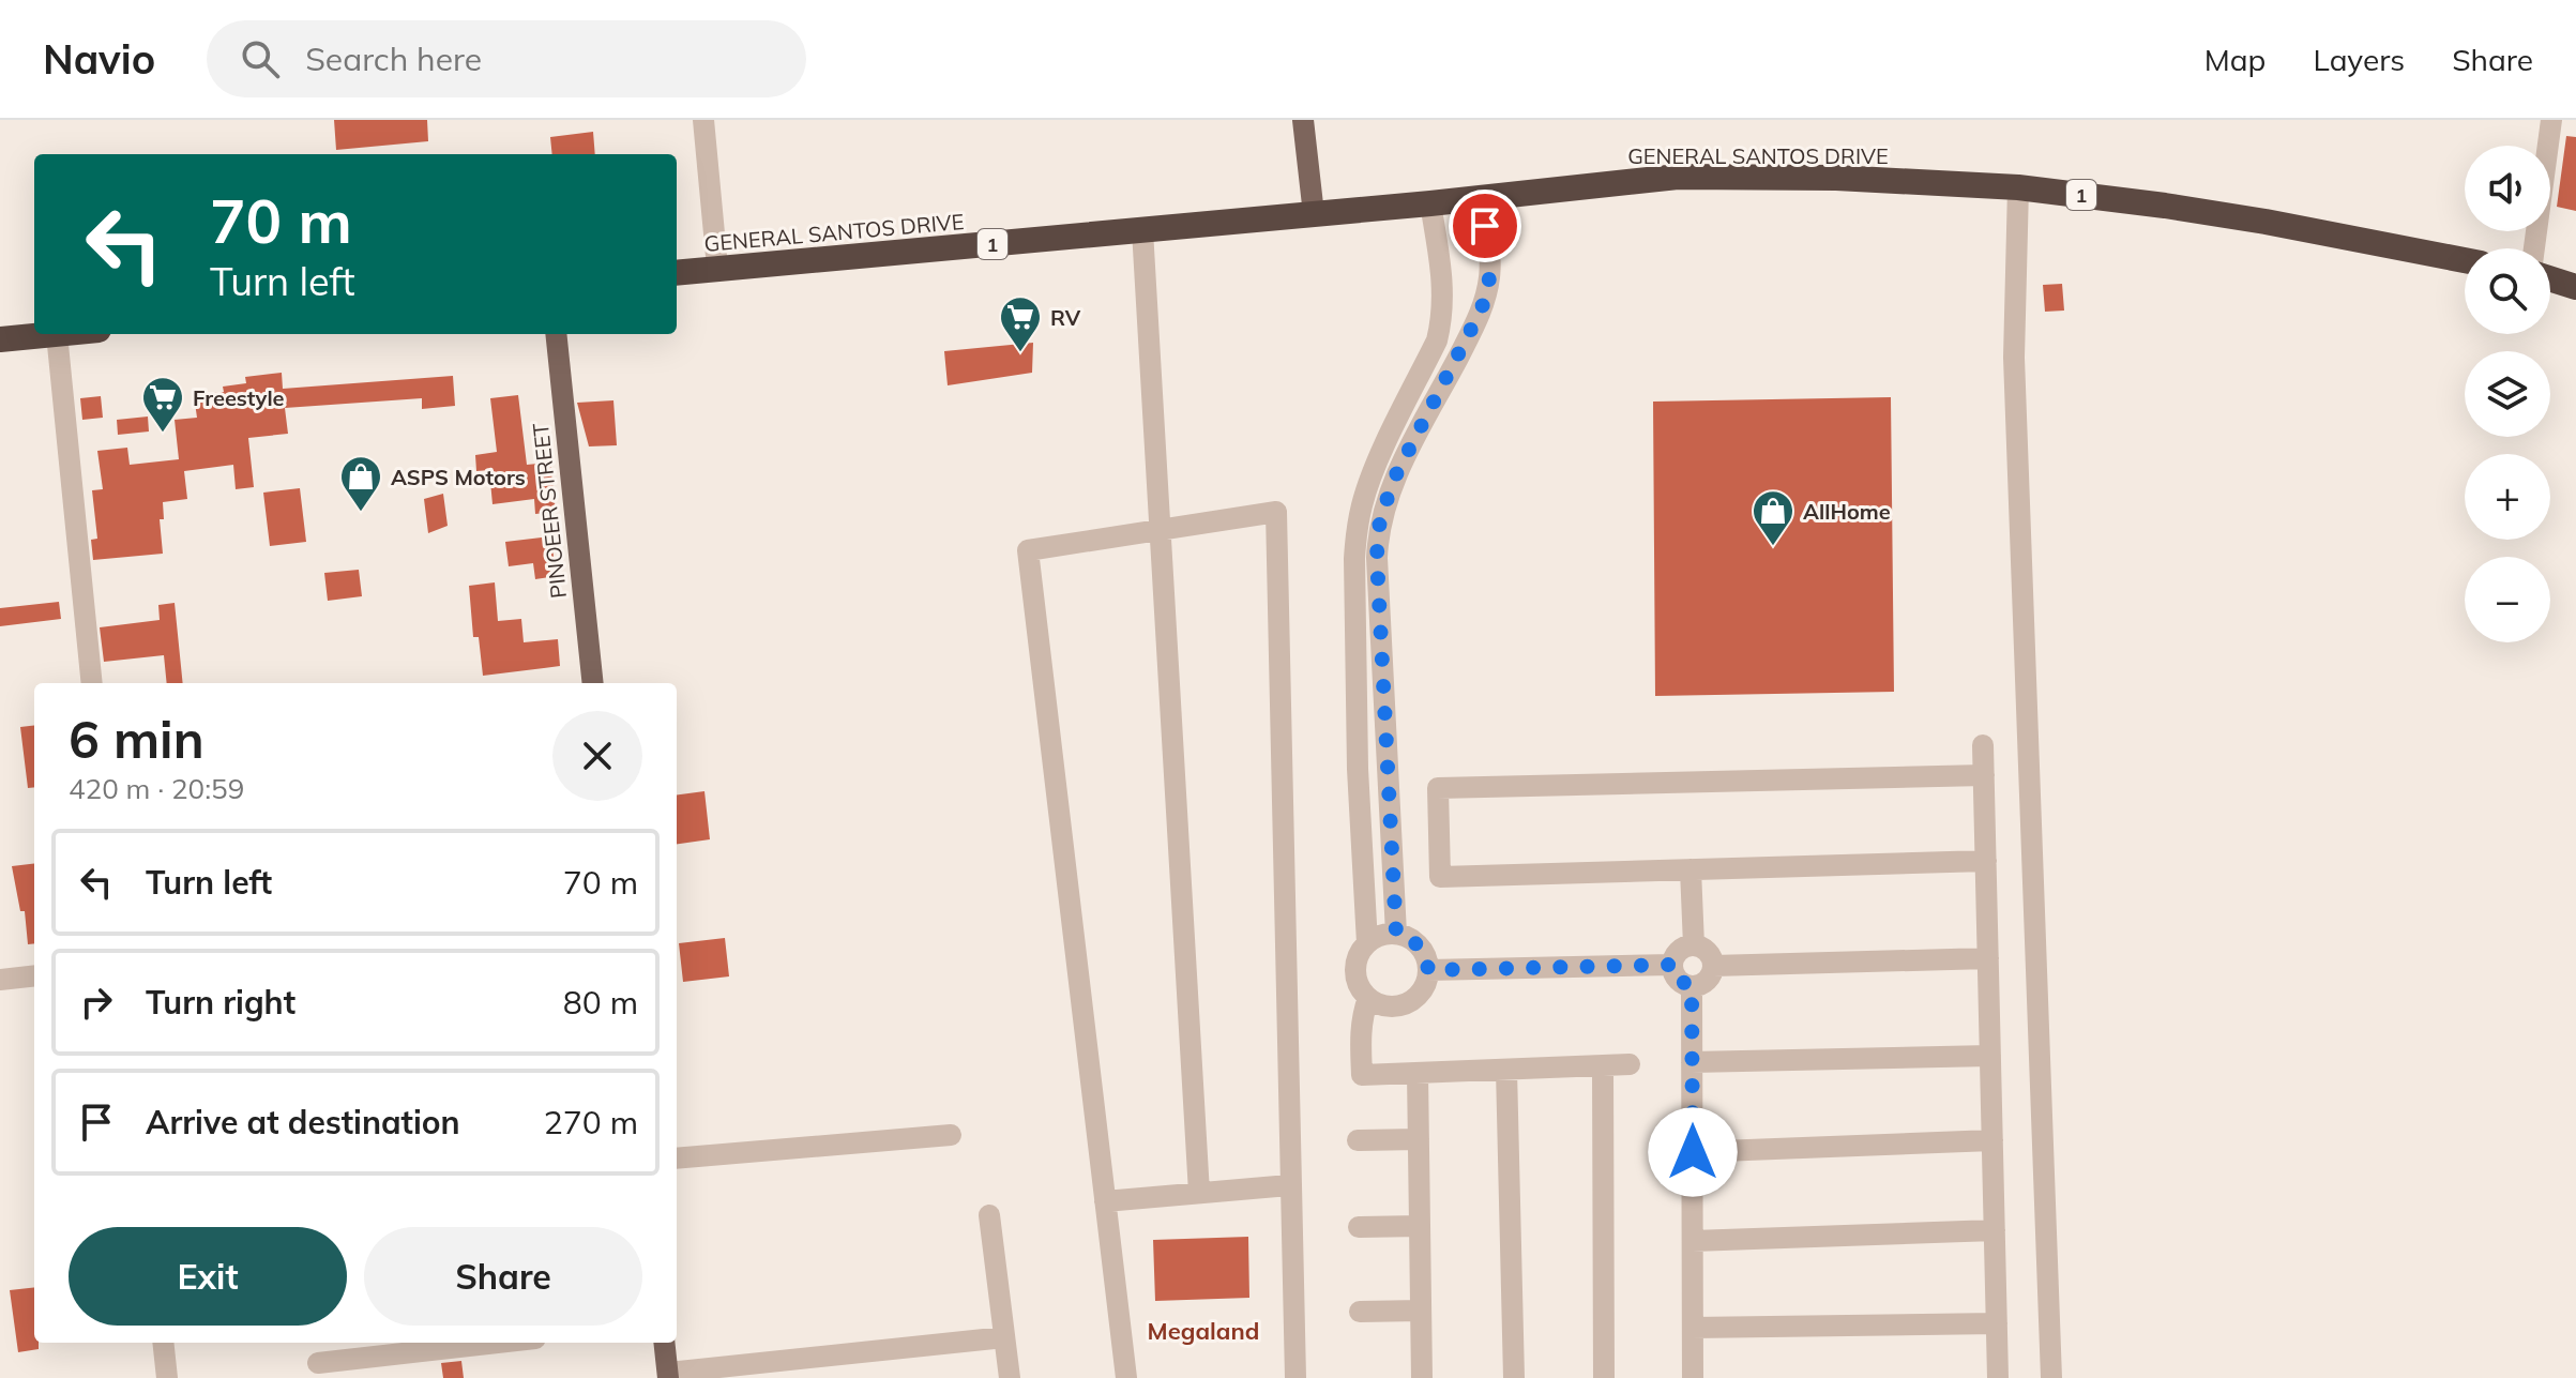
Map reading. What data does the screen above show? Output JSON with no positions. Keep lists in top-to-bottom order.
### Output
{
  "streets": {
    "highway": ["GENERAL SANTOS DRIVE", "1"],
    "main road": ["PINOEER STREET"]
  },
  "districts": ["Megaland"],
  "places": {
    "supermarket": ["RV", "Freestyle"],
    "shop": ["ASPS Motors", "AllHome"]
  },
  "page": {
    "header": "Navio",
    "search": "Search here",
    "nav": ["Map", "Layers", "Share"],
    "map_buttons": ["+", "−"],
    "turn": ["70 m", "Turn left"],
    "heading": ["6 min", "420 m · 20:59"],
    "list": [
      {
        "name": "Turn left",
        "value": "70 m"
      },
      {
        "name": "Turn right",
        "value": "80 m"
      },
      {
        "name": "Arrive at destination",
        "value": "270 m"
      }
    ],
    "buttons": ["Exit", "Share"]
  }
}
